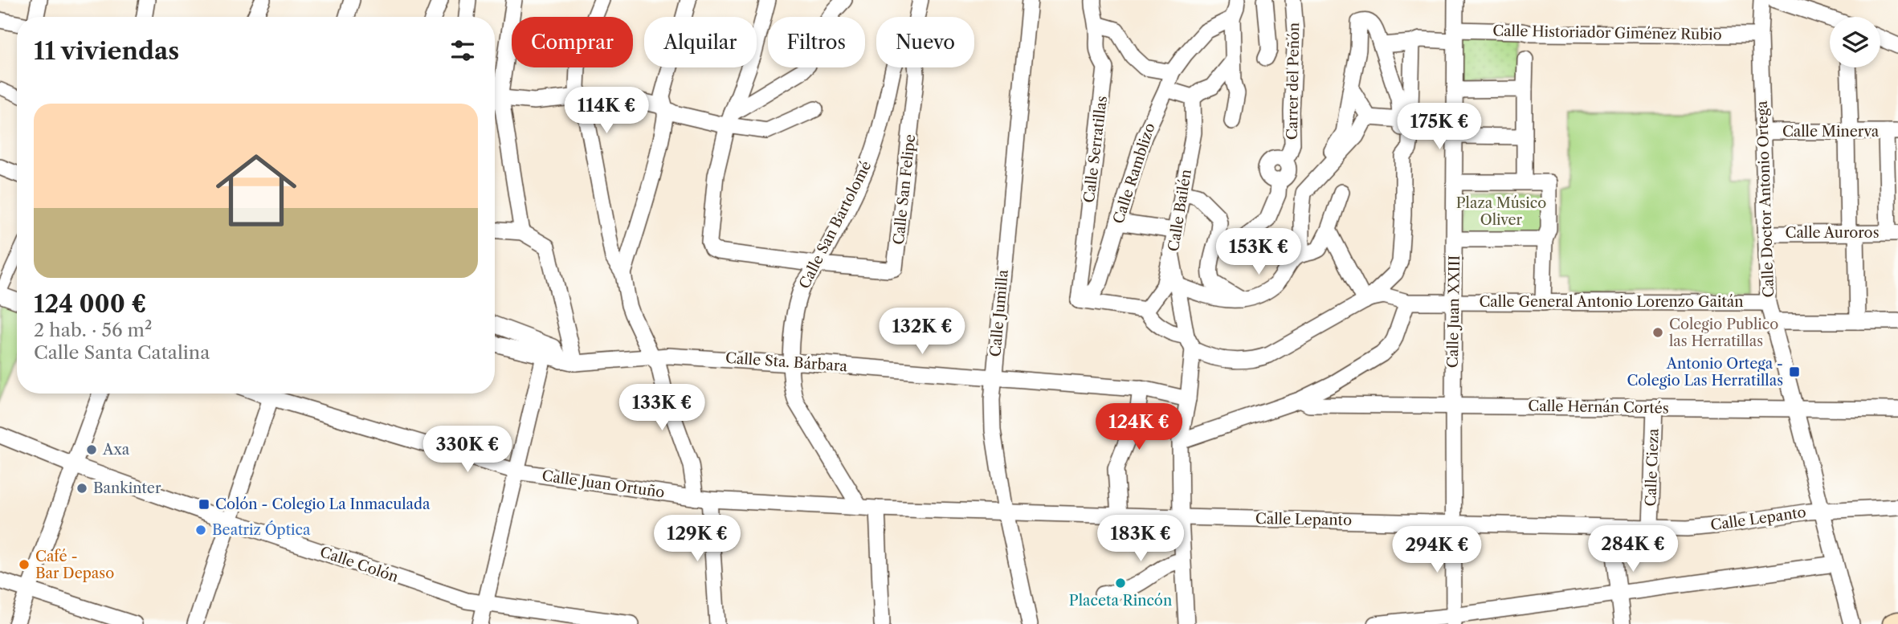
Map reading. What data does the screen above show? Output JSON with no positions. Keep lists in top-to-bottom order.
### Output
{
  "streets": {
    "street": [
      "Calle Historiador Giménez Rubio",
      "Carrer del Peñón",
      "Calle Minerva",
      "Calle Serratillas",
      "Calle Ramblizo",
      "Calle San Felipe",
      "Calle Doctor Antonio Ortega",
      "Calle Bailén",
      "Calle San Bartolomé",
      "Calle Auroros",
      "Calle General Antonio Lorenzo Gaitán",
      "Calle Juan XXIII",
      "Calle Jumilla",
      "Calle Sta. Bárbara",
      "Calle Hernán Cortés",
      "Calle Cieza",
      "Calle Juan Ortuño",
      "Calle Lepanto",
      "Calle Colón"
    ]
  },
  "crossings": [
    ["Calle Historiador Giménez Rubio", "Calle Doctor Antonio Ortega"],
    ["Calle Historiador Giménez Rubio", "Calle Juan XXIII"],
    ["Calle Minerva", "Calle Doctor Antonio Ortega"],
    ["Calle Serratillas", "Calle Ramblizo"],
    ["Calle San Felipe", "Calle San Bartolomé"],
    ["Calle Doctor Antonio Ortega", "Calle Auroros"],
    ["Calle Doctor Antonio Ortega", "Calle General Antonio Lorenzo Gaitán"],
    ["Calle Doctor Antonio Ortega", "Calle Hernán Cortés"],
    ["Calle Doctor Antonio Ortega", "Calle Lepanto"],
    ["Calle Bailén", "Calle Sta. Bárbara"],
    ["Calle Bailén", "Calle Hernán Cortés"],
    ["Calle Bailén", "Calle Juan Ortuño"],
    ["Calle Bailén", "Calle Lepanto"],
    ["Calle San Bartolomé", "Calle Sta. Bárbara"],
    ["Calle San Bartolomé", "Calle Juan Ortuño"],
    ["Calle General Antonio Lorenzo Gaitán", "Calle Juan XXIII"],
    ["Calle General Antonio Lorenzo Gaitán", "Calle Hernán Cortés"],
    ["Calle Juan XXIII", "Calle Hernán Cortés"],
    ["Calle Juan XXIII", "Calle Lepanto"],
    ["Calle Jumilla", "Calle Sta. Bárbara"],
    ["Calle Jumilla", "Calle Juan Ortuño"],
    ["Calle Hernán Cortés", "Calle Cieza"],
    ["Calle Cieza", "Calle Lepanto"],
    ["Calle Juan Ortuño", "Calle Lepanto"]
  ],
  "parks": ["Plaza Músico Oliver"],
  "places": {
    "other": [
      "Colegio Publico las Herratillas",
      "Axa",
      "Bankinter",
      "Beatriz Óptica",
      "Café - Bar Depaso",
      "Placeta Rincón"
    ],
    "transit": ["Antonio Ortega - Colegio Las Herratillas", "Colón - Colegio La Inmaculada"]
  },
  "page": {
    "chip": [
      "Comprar",
      "Alquilar",
      "Filtros",
      "Nuevo"
    ],
    "heading": "11 viviendas",
    "list": [
      {
        "name": "124 000 €",
        "note": "2 hab. · 56 m² · Calle Santa Catalina"
      }
    ],
    "price": [
      "114K €",
      "175K €",
      "153K €",
      "132K €",
      "133K €",
      "124K €",
      "330K €",
      "129K €",
      "183K €",
      "284K €",
      "294K €"
    ]
  }
}
